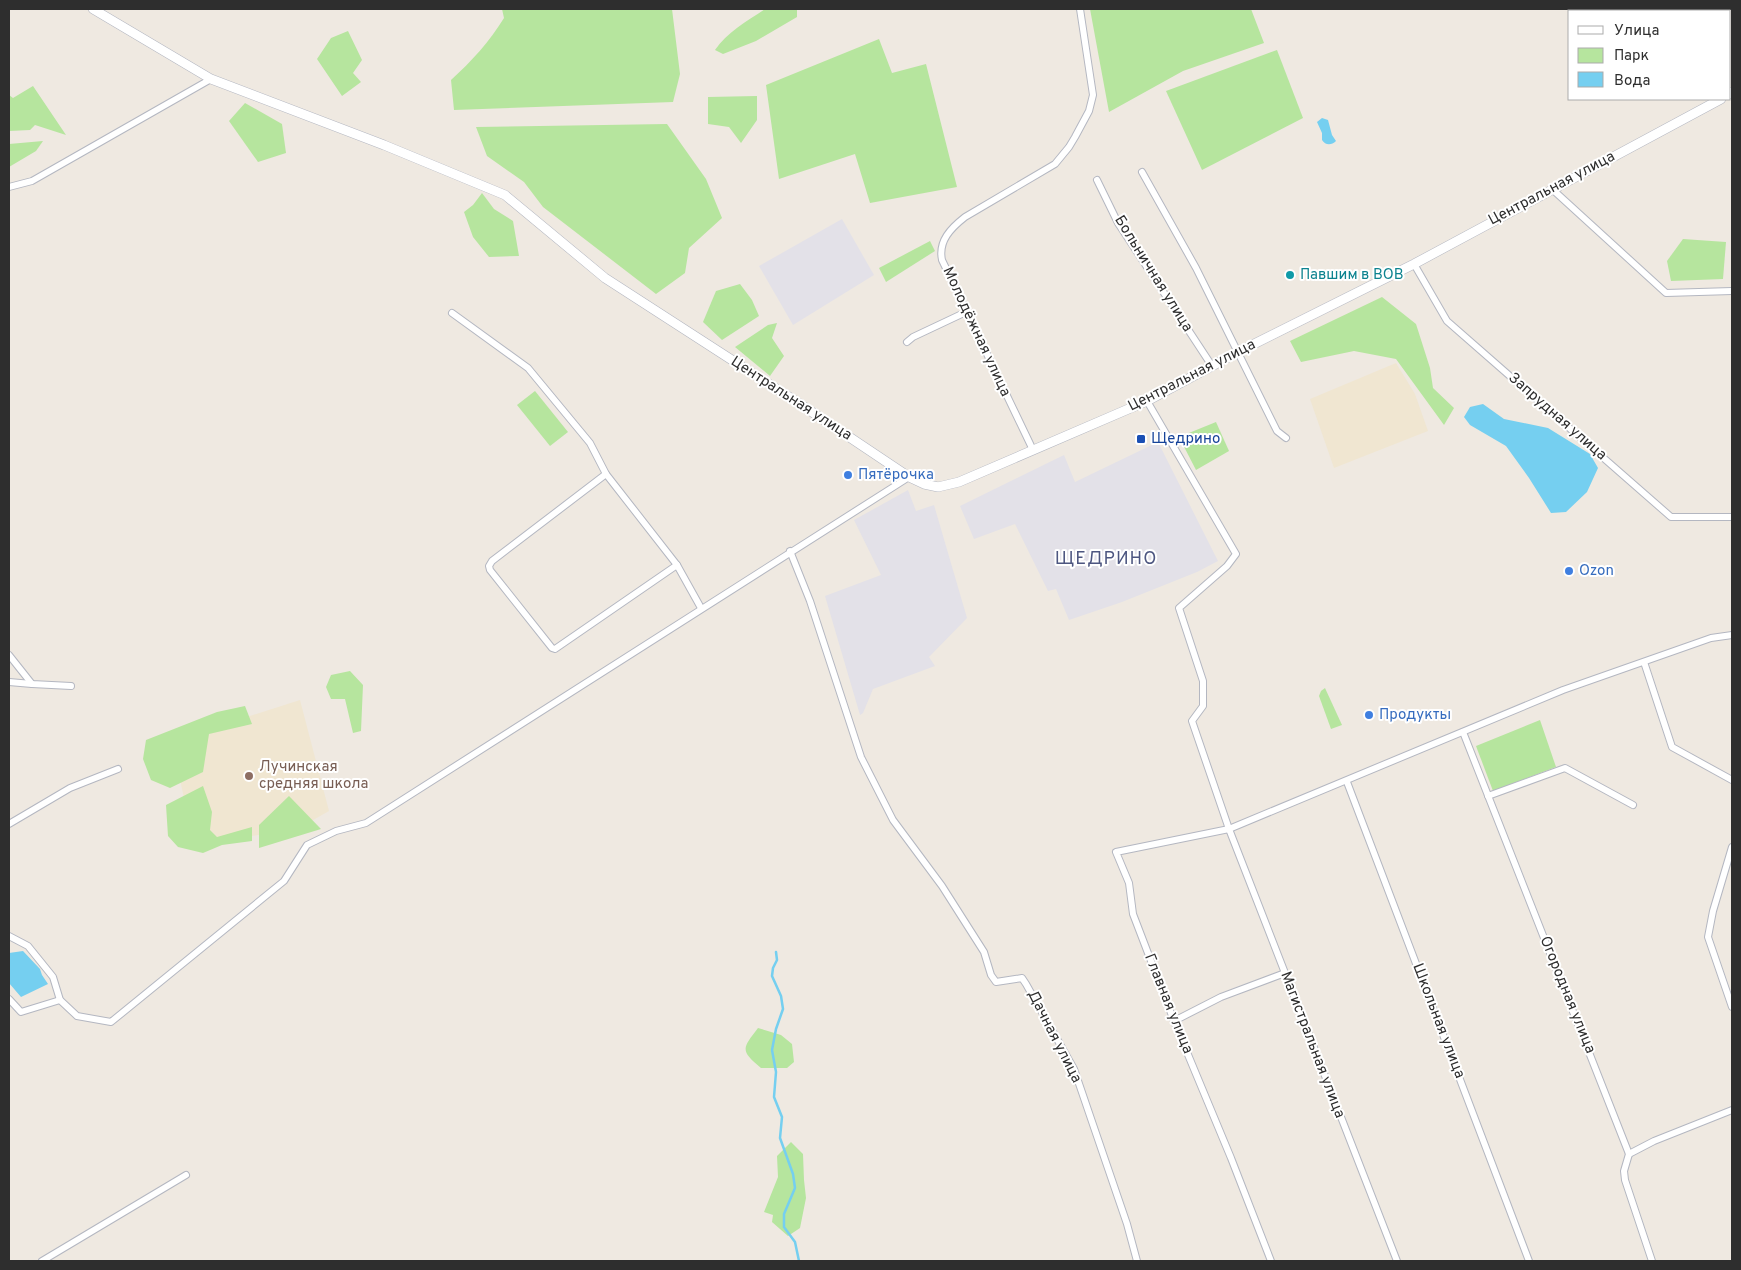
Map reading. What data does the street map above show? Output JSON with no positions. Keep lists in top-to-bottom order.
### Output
{
  "streets": {
    "street": [
      "Центральная улица",
      "Больничная улица",
      "Молодёжная улица",
      "Запрудная улица",
      "Огородная улица",
      "Главная улица",
      "Школьная улица",
      "Дачная улица",
      "Магистральная улица"
    ]
  },
  "crossings": [
    ["Центральная улица", "Больничная улица"],
    ["Центральная улица", "Молодёжная улица"],
    ["Центральная улица", "Запрудная улица"],
    ["Центральная улица", "Магистральная улица"],
    ["Главная улица", "Магистральная улица"]
  ],
  "districts": ["ЩЕДРИНО"],
  "places": {
    "other": [
      "Павшим в ВОВ",
      "Пятёрочка",
      "Ozon",
      "Продукты",
      "Лучинская средняя школа"
    ],
    "transit": ["Щедрино"]
  },
  "legend": ["Улица", "Парк", "Вода"]
}
